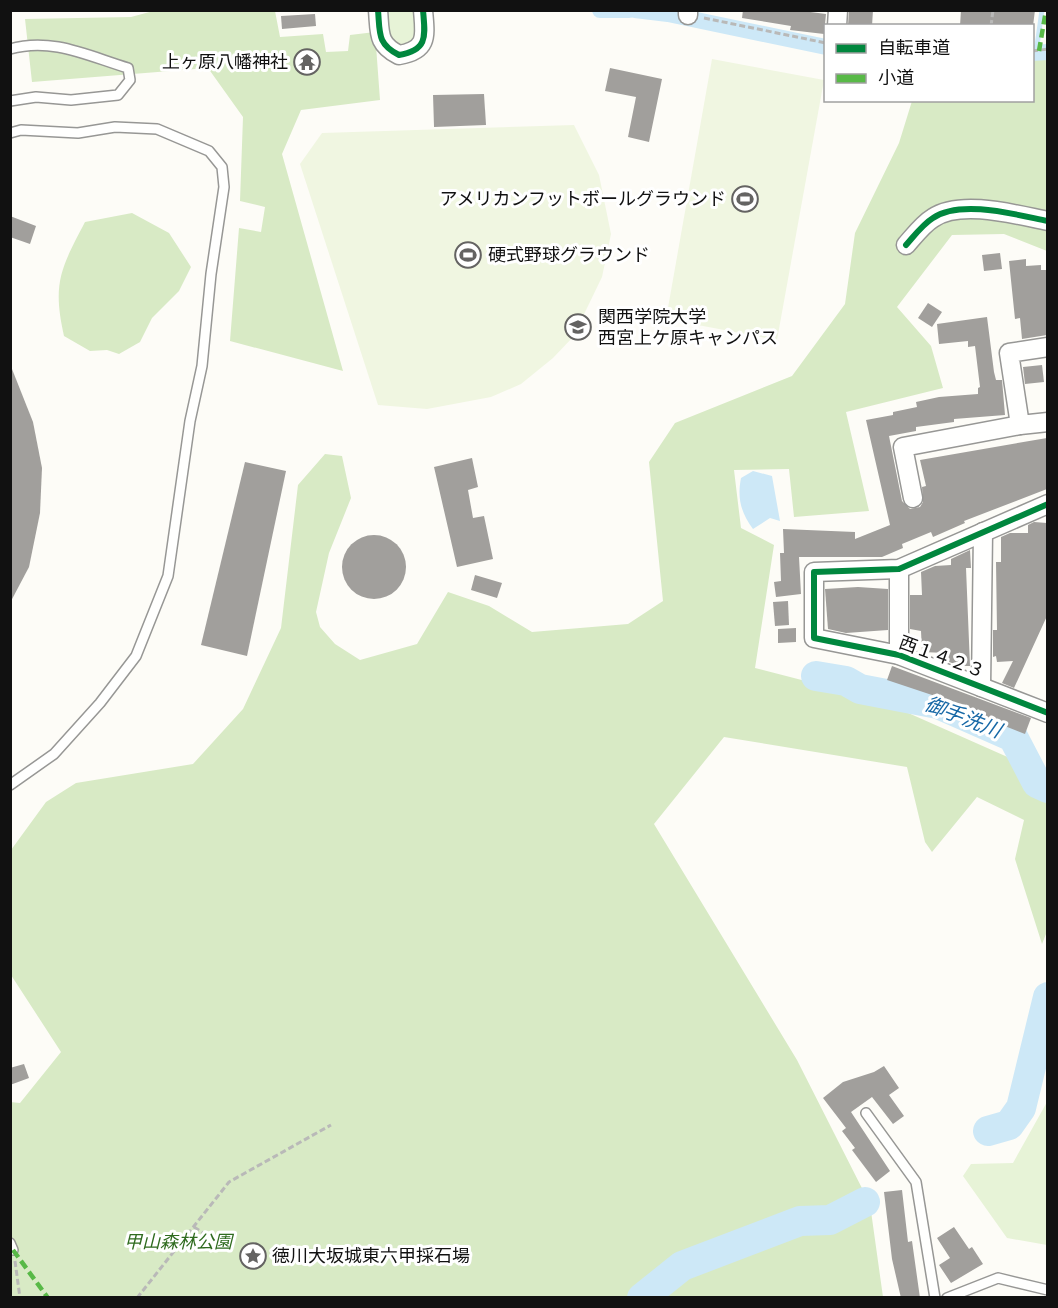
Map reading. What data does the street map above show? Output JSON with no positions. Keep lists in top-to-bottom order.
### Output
{
  "streets": {
    "street": ["西１４２３"]
  },
  "water": ["御手洗川"],
  "parks": ["甲山森林公園"],
  "places": {
    "temple": ["上ヶ原八幡神社"],
    "sports": ["アメリカンフットボールグラウンド", "硬式野球グラウンド"],
    "school or university": ["関西学院大学 西宮上ケ原キャンパス"],
    "place": ["徳川大坂城東六甲採石場"]
  },
  "legend": ["自転車道", "小道"]
}
